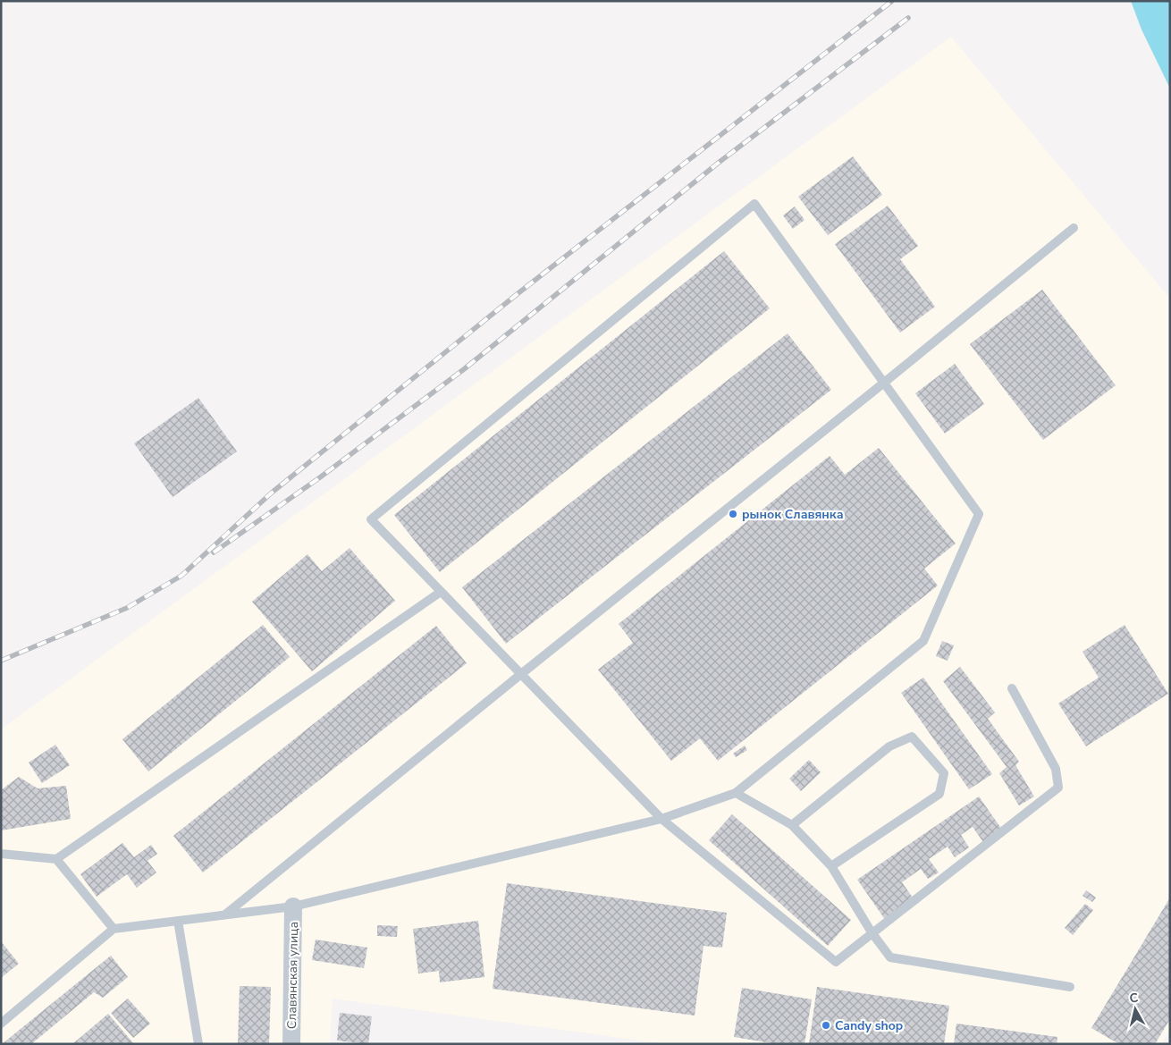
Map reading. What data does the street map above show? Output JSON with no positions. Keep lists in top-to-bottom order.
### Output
{
  "streets": {
    "street": ["Славянская улица"]
  },
  "places": ["рынок Славянка", "Candy shop"],
  "north": "top"
}
